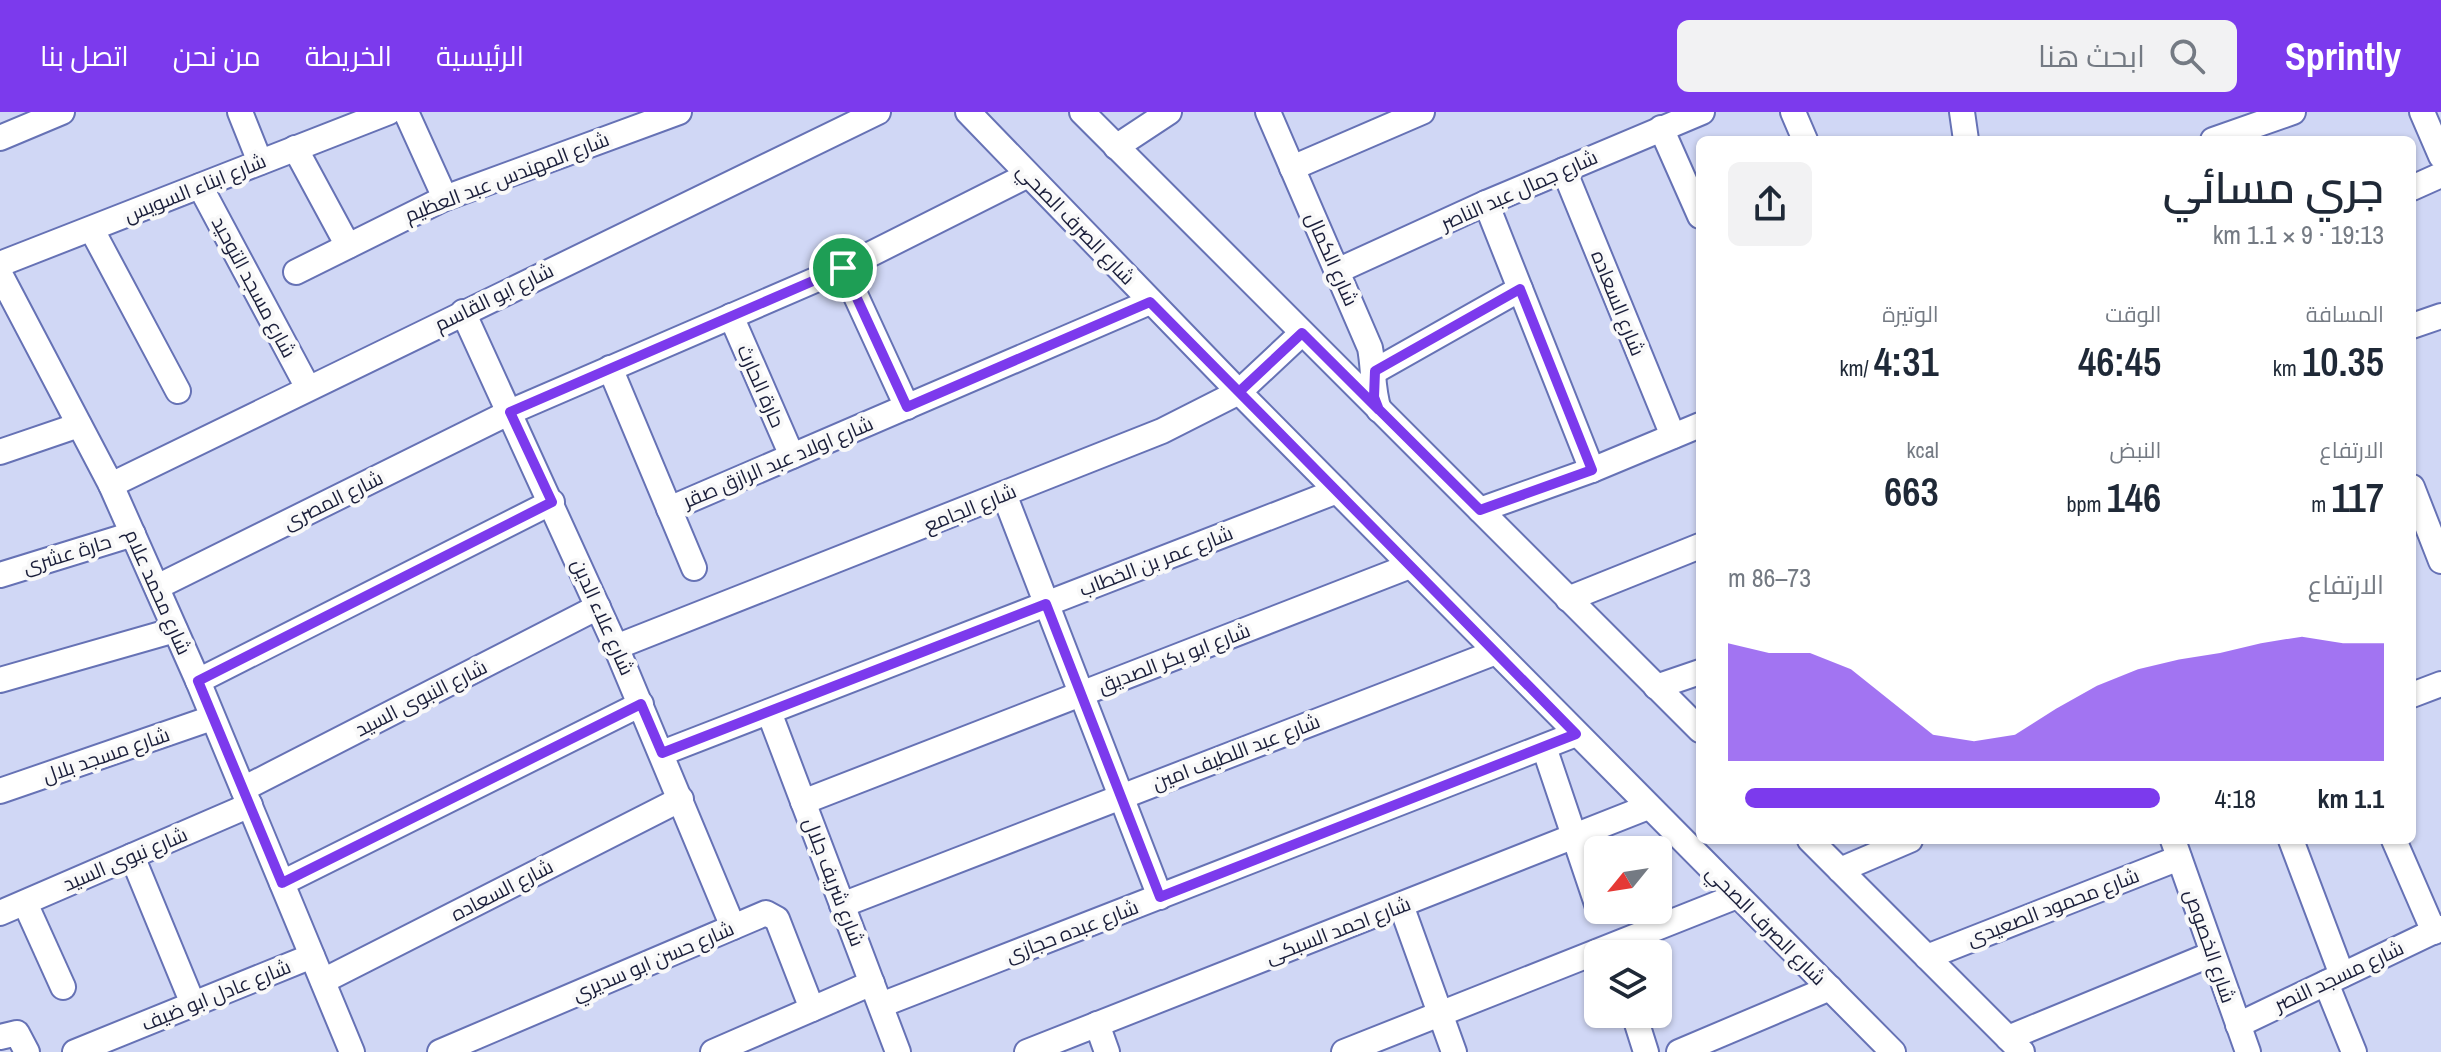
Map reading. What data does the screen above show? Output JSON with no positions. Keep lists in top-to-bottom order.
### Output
{
  "streets": {
    "street": [
      "شارع المهندس عبد العظيم",
      "شارع ابناء السويس",
      "شارع جمال عبد الناصر",
      "شارع الصرف الصحي",
      "شارع الكمال",
      "شارع مسجد التوحيد",
      "شارع ابو القاسم",
      "شارع السعاده",
      "حارة الحارث",
      "شارع اولاد عبد الرازق صقر",
      "شارع المصرى",
      "شارع الجامع",
      "حارة عشرى",
      "شارع عمر بن الخطاب",
      "شارع محمد علام",
      "شارع علاء الدين",
      "شارع ابو بكر الصديق",
      "شارع النبوى السيد",
      "شارع عبد اللطيف امين",
      "شارع مسجد بلال",
      "شارع نبوى السيد",
      "شارع شريف جلال",
      "شارع محمود الصعيدى",
      "شارع احمد السبكى",
      "شارع عبده حجازى",
      "شارع الخصوص",
      "شارع حسن ابو سديري",
      "شارع مسجد النصر",
      "شارع عادل ابو ضيف"
    ]
  },
  "crossings": [
    ["شارع ابناء السويس", "شارع مسجد التوحيد"],
    ["شارع جمال عبد الناصر", "شارع الكمال"],
    ["شارع جمال عبد الناصر", "شارع السعاده"],
    ["شارع الصرف الصحي", "شارع اولاد عبد الرازق صقر"],
    ["شارع الصرف الصحي", "شارع المصرى"],
    ["شارع الصرف الصحي", "شارع الجامع"],
    ["شارع الصرف الصحي", "شارع عمر بن الخطاب"],
    ["شارع الصرف الصحي", "شارع ابو بكر الصديق"],
    ["شارع الصرف الصحي", "شارع عبد اللطيف امين"],
    ["شارع الصرف الصحي", "شارع احمد السبكى"],
    ["شارع الصرف الصحي", "شارع عبده حجازى"],
    ["شارع مسجد التوحيد", "شارع ابو القاسم"],
    ["شارع ابو القاسم", "شارع محمد علام"],
    ["شارع ابو القاسم", "شارع علاء الدين"],
    ["شارع السعاده", "شارع محمد علام"],
    ["شارع السعاده", "شارع علاء الدين"],
    ["حارة الحارث", "شارع اولاد عبد الرازق صقر"],
    ["حارة الحارث", "شارع المصرى"],
    ["شارع المصرى", "شارع محمد علام"],
    ["شارع المصرى", "شارع علاء الدين"],
    ["شارع الجامع", "شارع علاء الدين"],
    ["حارة عشرى", "شارع محمد علام"],
    ["شارع عمر بن الخطاب", "شارع علاء الدين"],
    ["شارع عمر بن الخطاب", "شارع شريف جلال"],
    ["شارع محمد علام", "شارع النبوى السيد"],
    ["شارع محمد علام", "شارع مسجد بلال"],
    ["شارع محمد علام", "شارع نبوى السيد"],
    ["شارع محمد علام", "شارع عادل ابو ضيف"],
    ["شارع علاء الدين", "شارع النبوى السيد"],
    ["شارع علاء الدين", "شارع حسن ابو سديري"],
    ["شارع ابو بكر الصديق", "شارع شريف جلال"],
    ["شارع النبوى السيد", "شارع نبوى السيد"],
    ["شارع عبد اللطيف امين", "شارع شريف جلال"],
    ["شارع شريف جلال", "شارع عبده حجازى"],
    ["شارع محمود الصعيدى", "شارع الخصوص"],
    ["شارع عبده حجازى", "شارع حسن ابو سديري"],
    ["شارع الخصوص", "شارع مسجد النصر"]
  ],
  "north": "bottom left",
  "page": {
    "header": "Sprintly",
    "search": "ابحث هنا",
    "nav": [
      "الرئيسية",
      "الخريطة",
      "من نحن",
      "اتصل بنا"
    ],
    "heading": ["جري مسائي", "19:13 · 9 × 1.1 km"],
    "stats": [
      ["المسافة", "10.35 km"],
      ["الوقت", "46:45"],
      ["الوتيرة", "4:31 /km"],
      ["الارتفاع", "117 m"],
      ["النبض", "146 bpm"],
      ["kcal", "663"]
    ],
    "chart": ["الارتفاع", "73–86 m"],
    "list": [
      {
        "name": "1.1 km",
        "note": "4:18"
      }
    ]
  }
}
